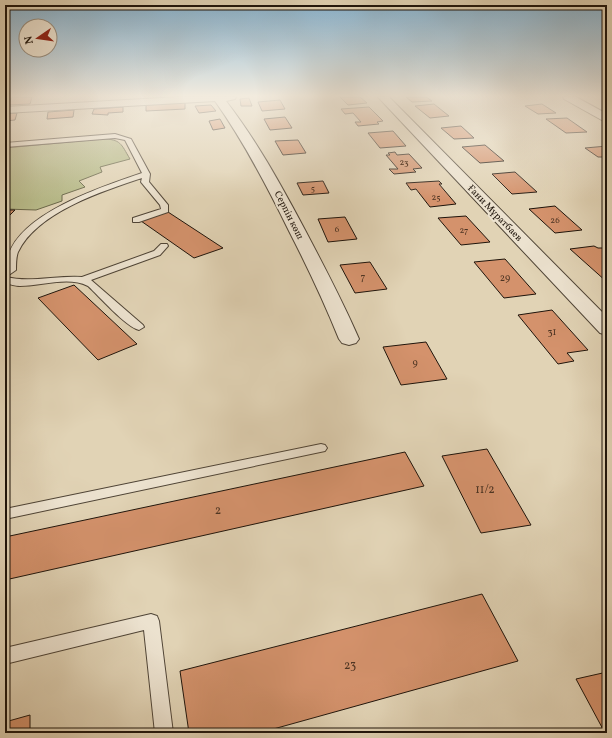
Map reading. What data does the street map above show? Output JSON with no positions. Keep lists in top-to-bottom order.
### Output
{
  "streets": {
    "street": ["Ғани Мұратбаев", "Серпін көш"]
  },
  "house_numbers": [
    "23",
    "5",
    "25",
    "26",
    "6",
    "27",
    "7",
    "29",
    "31",
    "9",
    "11/2",
    "2",
    "23"
  ],
  "north": "left"
}
